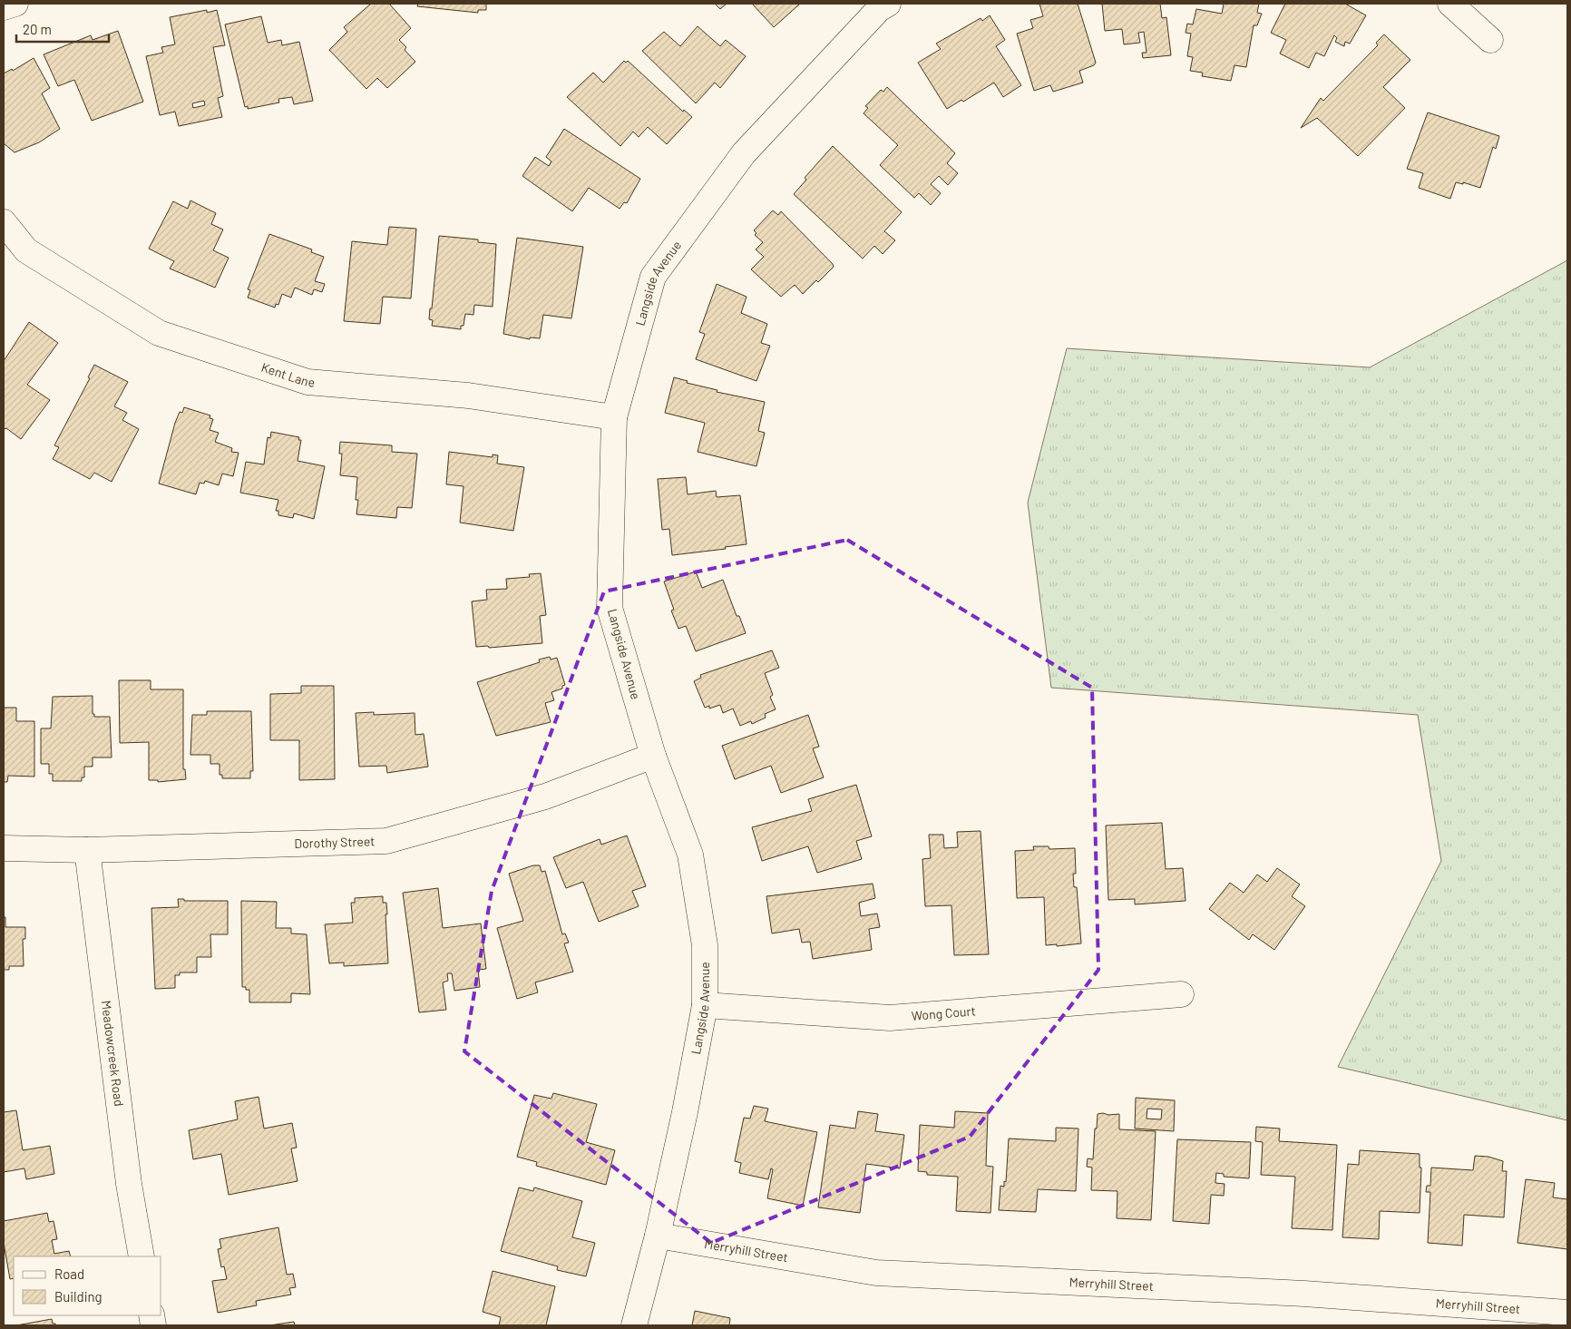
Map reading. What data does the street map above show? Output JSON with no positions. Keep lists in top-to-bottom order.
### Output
{
  "streets": {
    "street": [
      "Langside Avenue",
      "Kent Lane",
      "Dorothy Street",
      "Wong Court",
      "Meadowcreek Road",
      "Merryhill Street"
    ]
  },
  "crossings": [
    ["Langside Avenue", "Kent Lane"],
    ["Langside Avenue", "Dorothy Street"],
    ["Langside Avenue", "Wong Court"],
    ["Langside Avenue", "Merryhill Street"],
    ["Dorothy Street", "Meadowcreek Road"]
  ],
  "legend": ["Road", "Building"],
  "scale_bar": "20 m"
}
